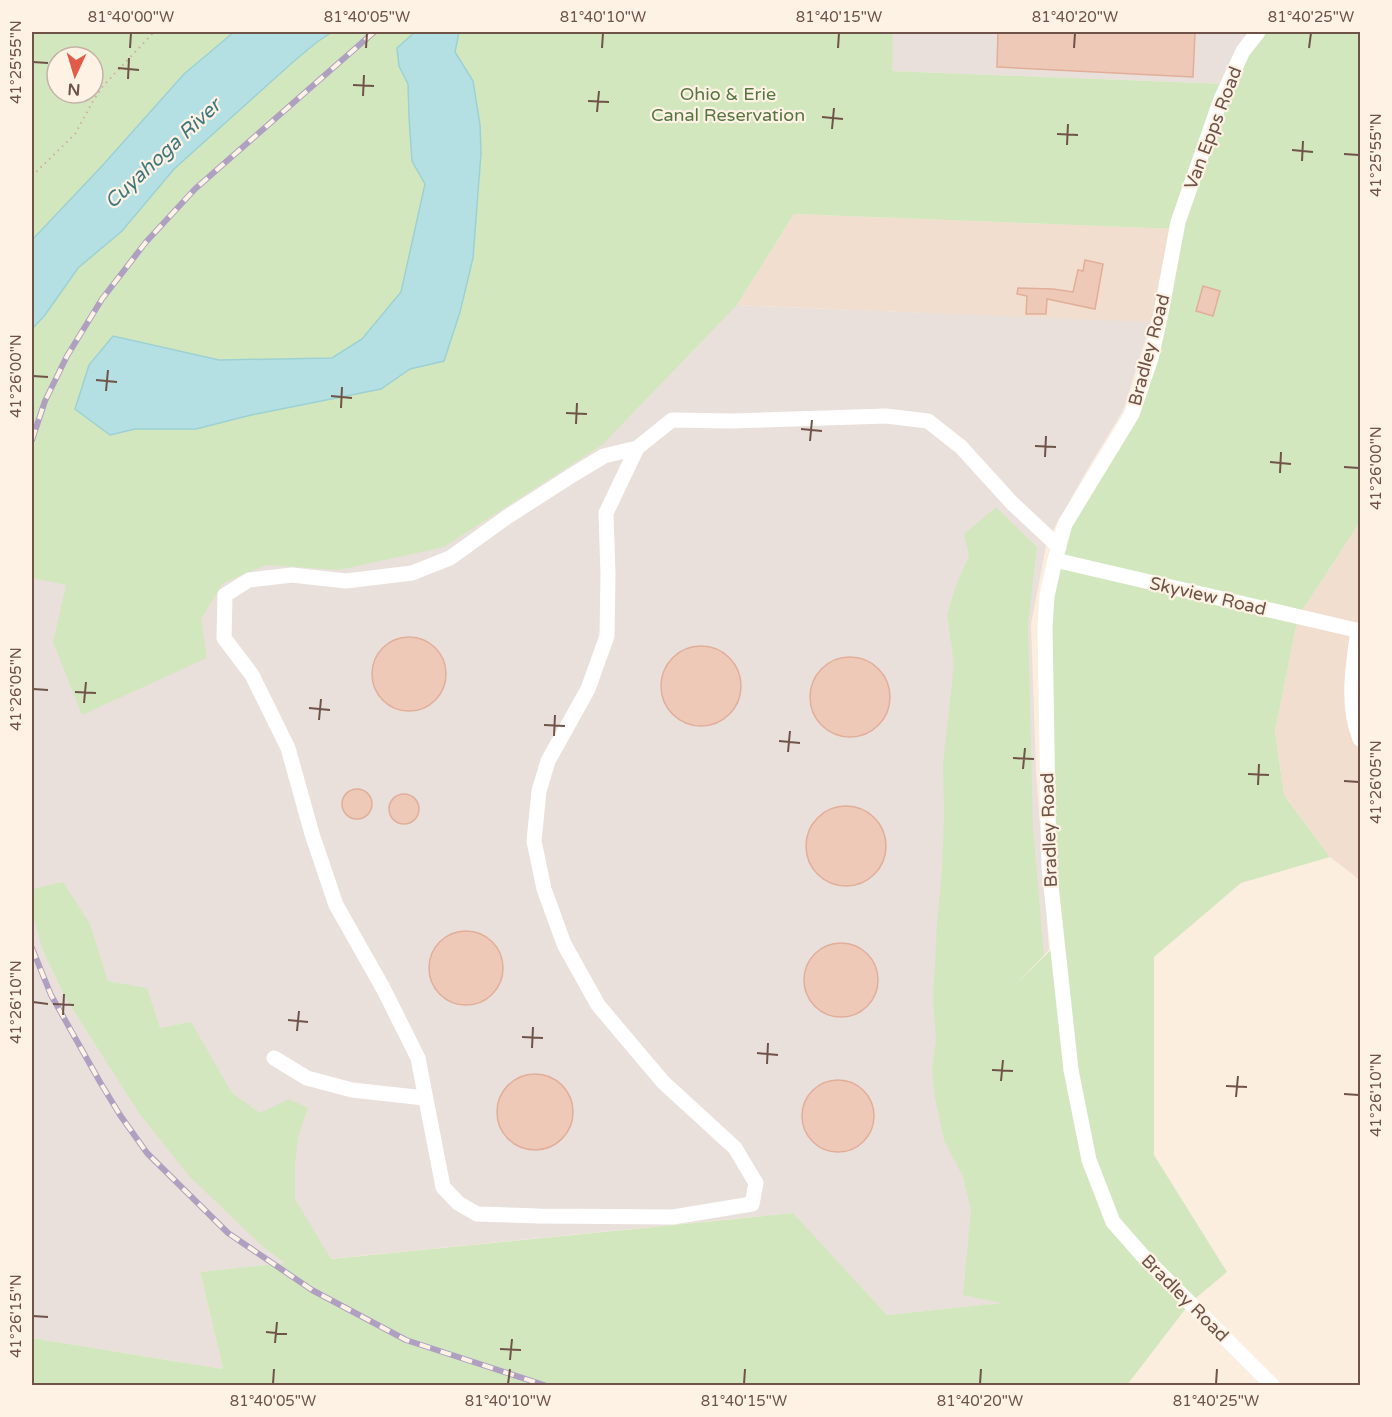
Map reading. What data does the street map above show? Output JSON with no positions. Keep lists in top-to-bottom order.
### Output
{
  "streets": {
    "street": ["Van Epps Road", "Bradley Road", "Skyview Road"]
  },
  "crossings": [
    ["Van Epps Road", "Bradley Road"],
    ["Bradley Road", "Skyview Road"]
  ],
  "water": ["Cuyahoga River"],
  "parks": ["Ohio & Erie Canal Reservation"],
  "north": "bottom",
  "coordinates": [
    "81°40'00\"W",
    "81°40'05\"W",
    "81°40'10\"W",
    "81°40'15\"W",
    "81°40'20\"W",
    "81°40'25\"W",
    "41°25'55\"N",
    "41°26'00\"N",
    "41°26'05\"N",
    "41°26'10\"N",
    "41°26'15\"N"
  ]
}
